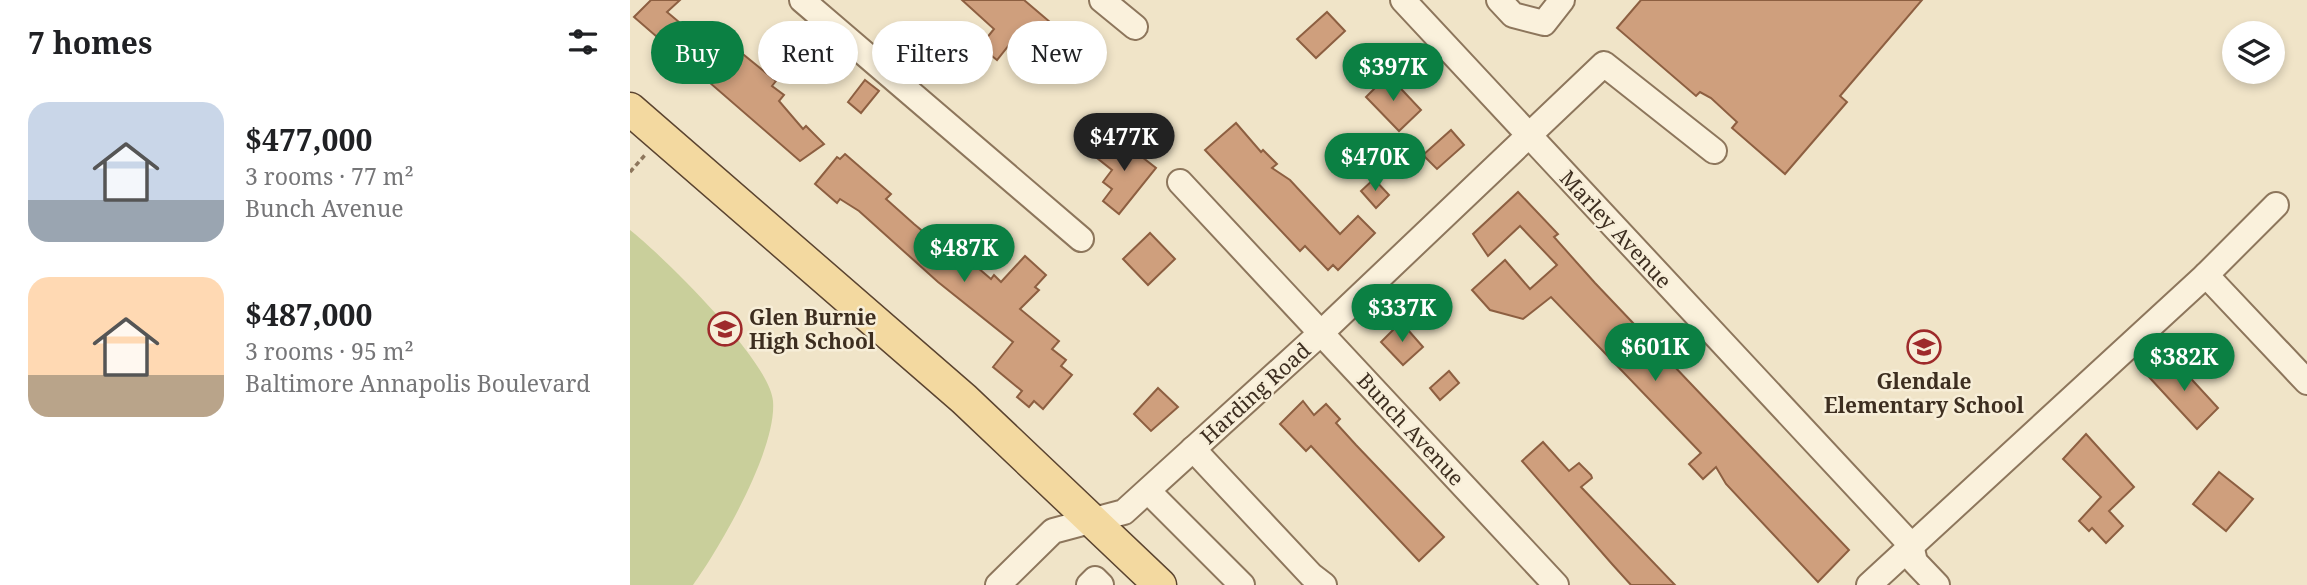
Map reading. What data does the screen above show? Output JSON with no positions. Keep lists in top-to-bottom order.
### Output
{
  "streets": {
    "street": ["Marley Avenue", "Harding Road", "Bunch Avenue"]
  },
  "crossings": [
    ["Marley Avenue", "Harding Road"],
    ["Harding Road", "Bunch Avenue"]
  ],
  "places": {
    "school or university": ["Glen Burnie High School", "Glendale Elementary School"]
  },
  "page": {
    "heading": "7 homes",
    "chip": [
      "Buy",
      "Rent",
      "Filters",
      "New"
    ],
    "price": [
      "$397K",
      "$477K",
      "$470K",
      "$487K",
      "$337K",
      "$601K",
      "$382K"
    ],
    "list": [
      {
        "name": "$477,000",
        "note": "3 rooms · 77 m² · Bunch Avenue"
      },
      {
        "name": "$487,000",
        "note": "3 rooms · 95 m² · Baltimore Annapolis Boulevard"
      }
    ]
  }
}
